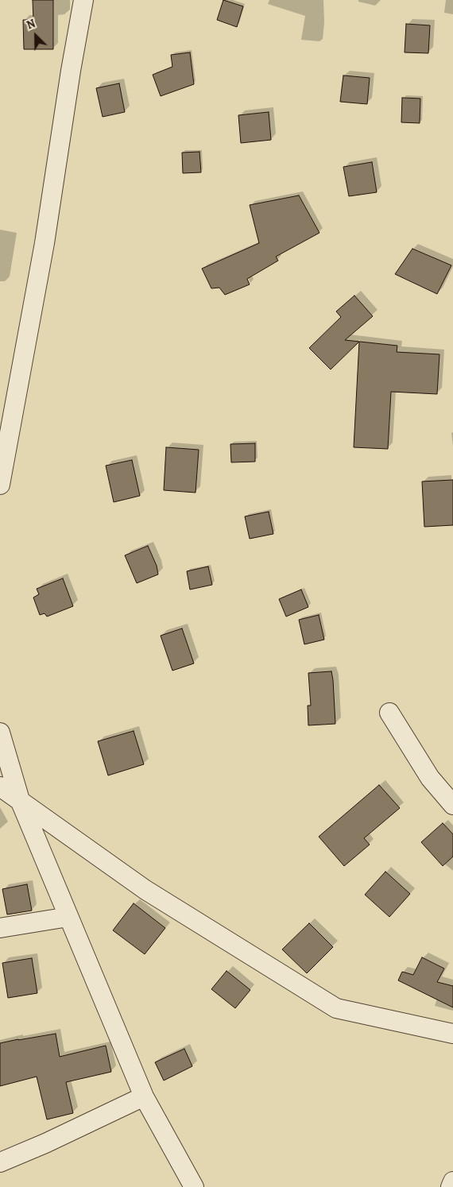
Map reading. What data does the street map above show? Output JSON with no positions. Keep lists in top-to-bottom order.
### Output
{
  "north": "top left"
}
